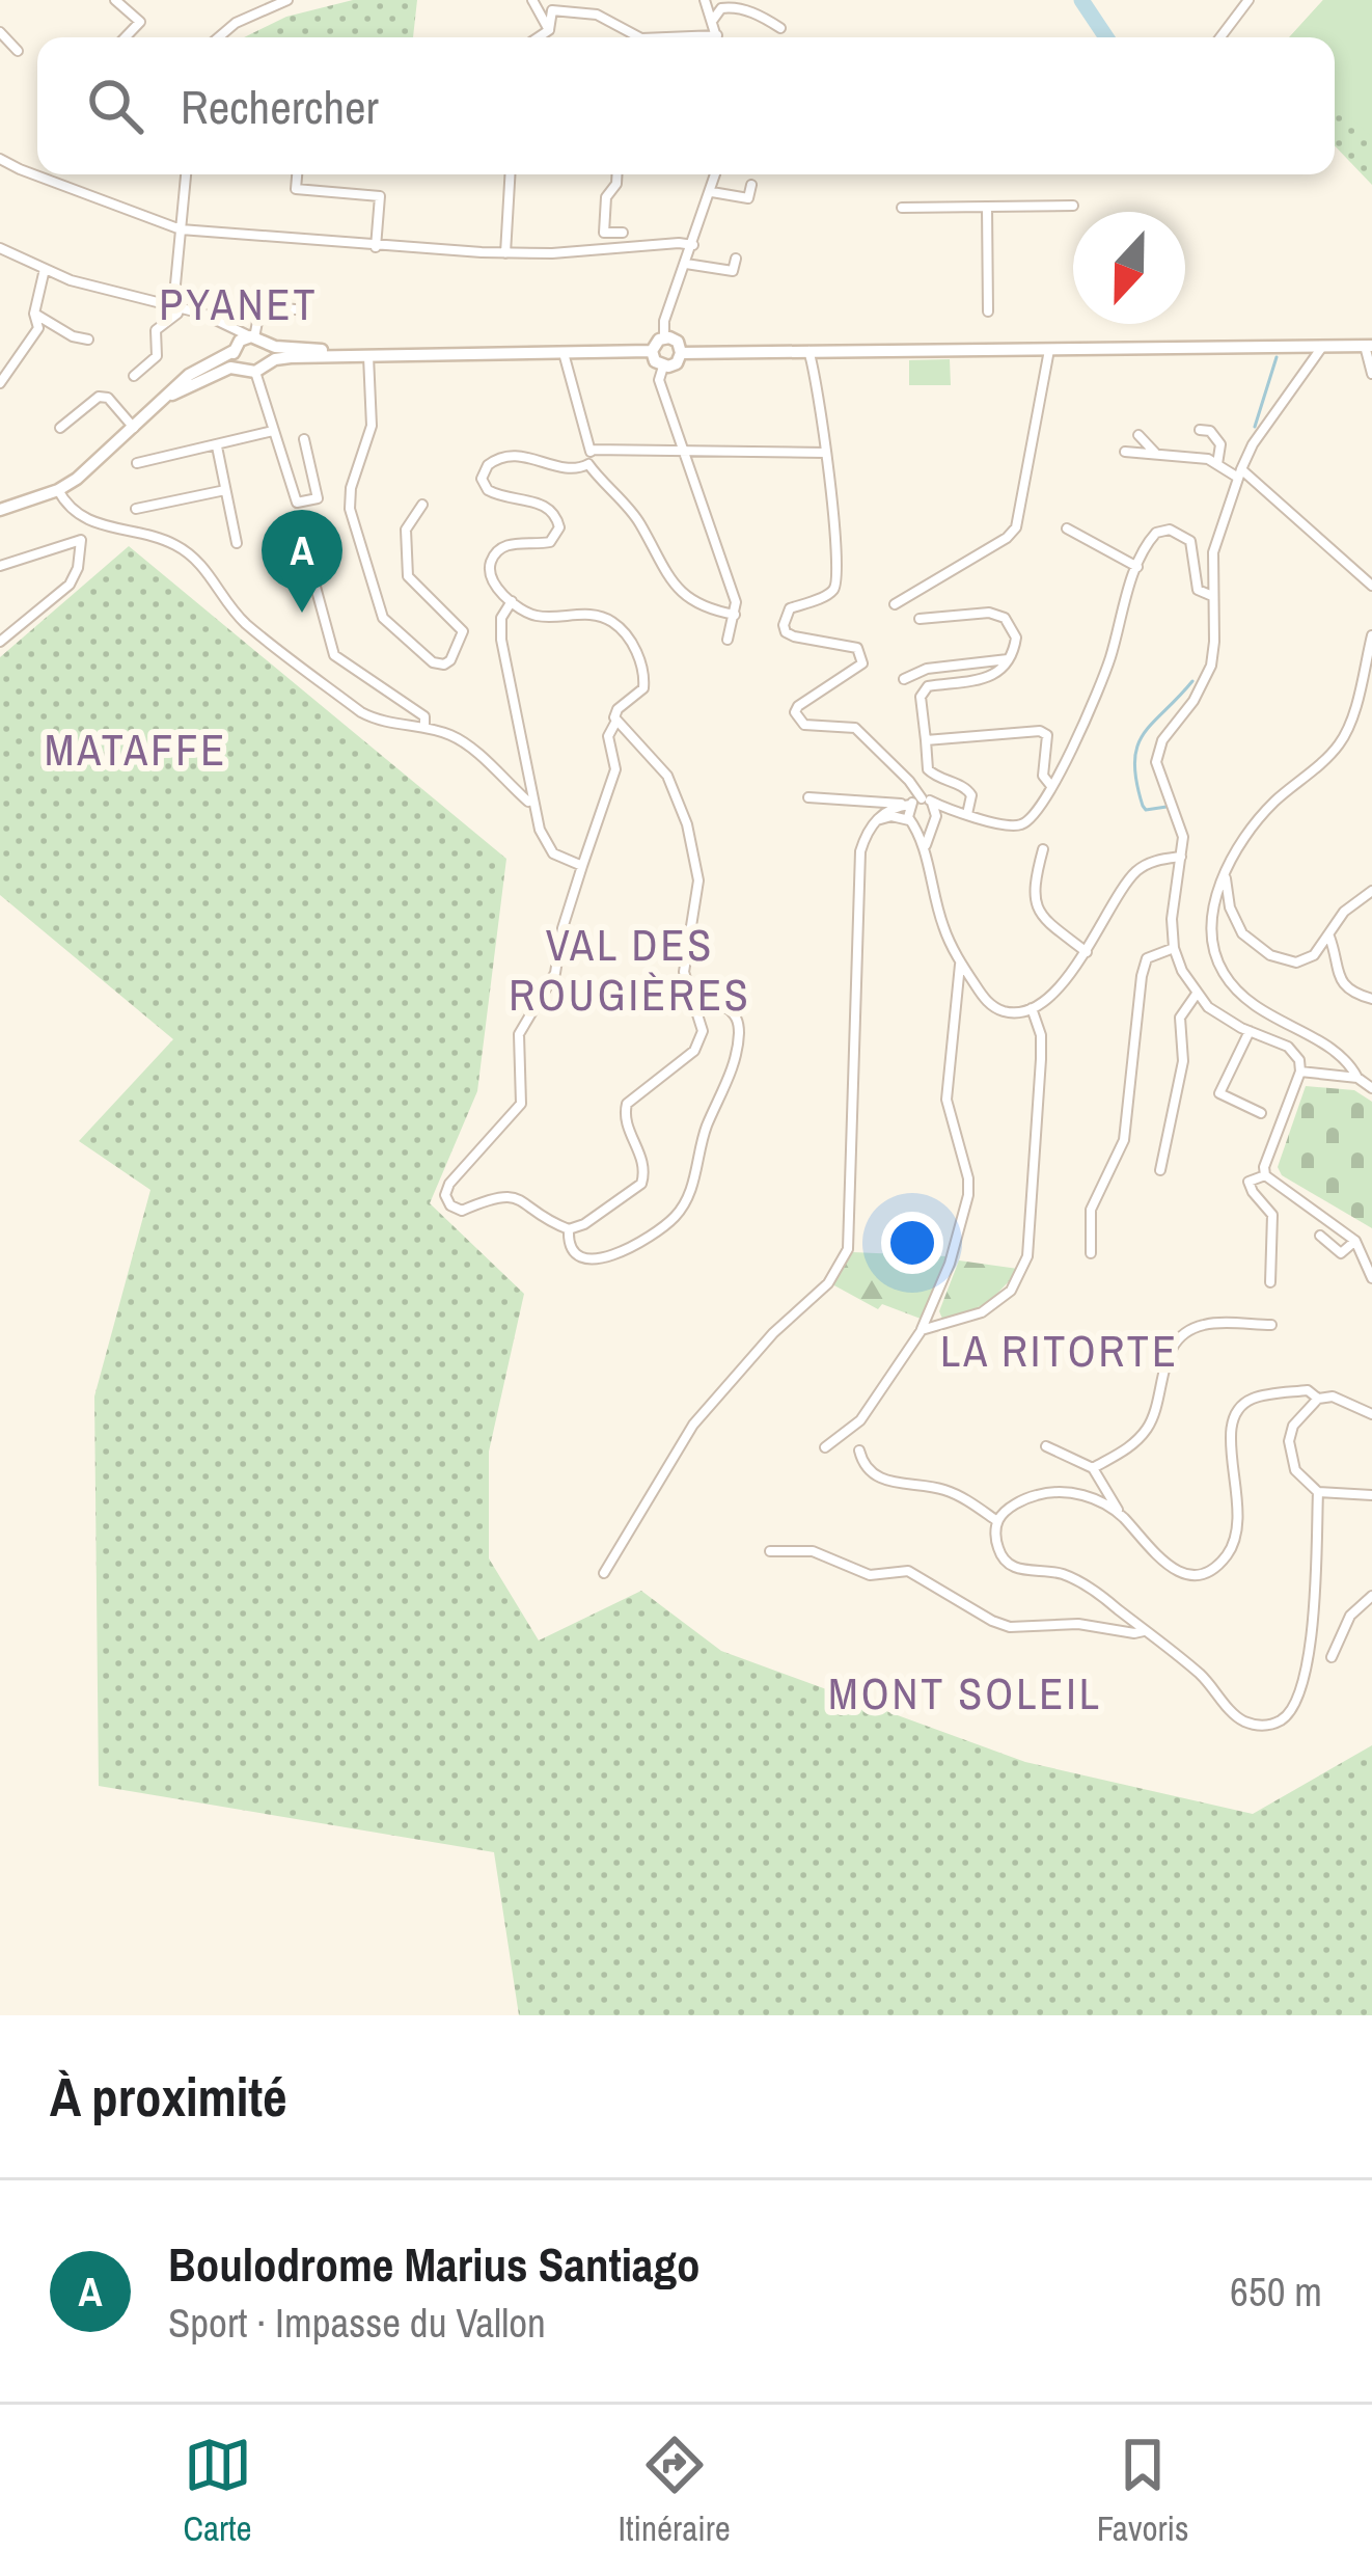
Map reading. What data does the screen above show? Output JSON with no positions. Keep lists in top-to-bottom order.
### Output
{
  "districts": [
    "PYANET",
    "MATAFFE",
    "VAL DES ROUGIÈRES",
    "LA RITORTE",
    "MONT SOLEIL"
  ],
  "north": "bottom",
  "page": {
    "search": "Rechercher",
    "pins": "A",
    "heading": "À proximité",
    "list": [
      {
        "mark": "A",
        "name": "Boulodrome Marius Santiago",
        "note": "Sport · Impasse du Vallon",
        "value": "650 m"
      }
    ],
    "nav": ["Carte", "Itinéraire", "Favoris"]
  }
}
